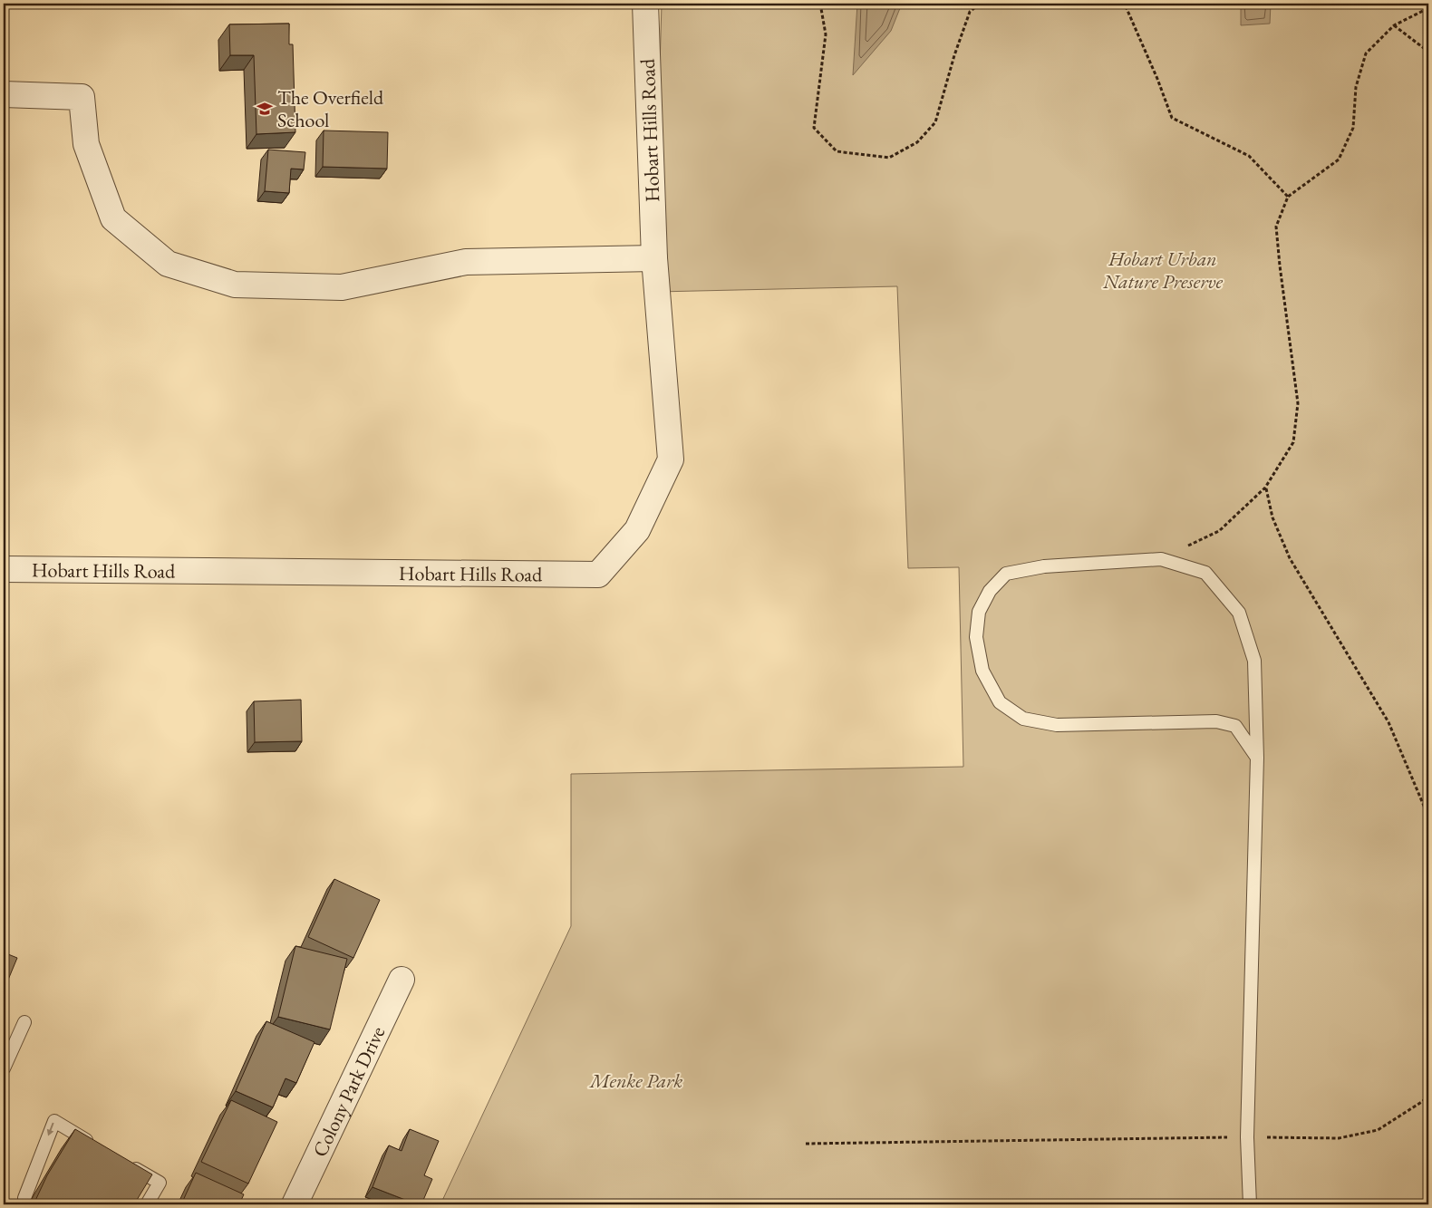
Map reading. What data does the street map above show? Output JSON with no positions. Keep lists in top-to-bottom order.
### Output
{
  "streets": {
    "street": ["Hobart Hills Road", "Colony Park Drive"]
  },
  "parks": ["Hobart Urban Nature Preserve", "Menke Park"],
  "places": {
    "school or university": ["The Overfield School"]
  }
}
